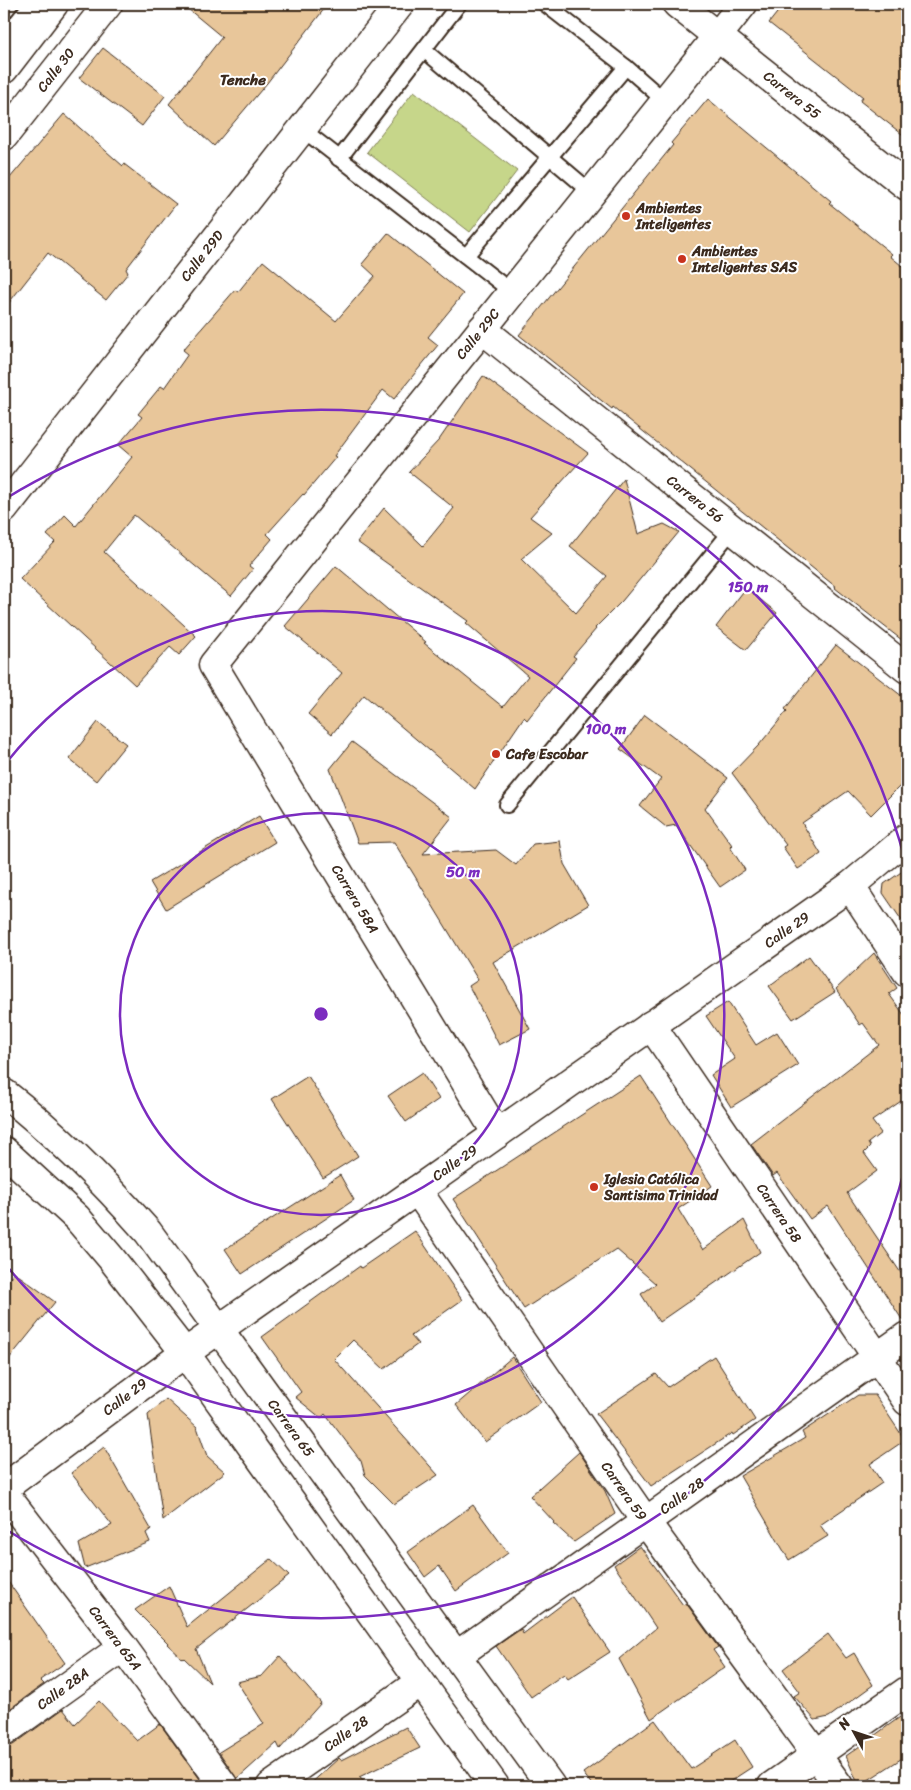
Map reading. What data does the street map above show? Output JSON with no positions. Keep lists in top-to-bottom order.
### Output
{
  "streets": {
    "street": [
      "Calle 30",
      "Carrera 55",
      "Calle 29D",
      "Calle 29C",
      "Carrera 56",
      "Carrera 58A",
      "Calle 29",
      "Carrera 58",
      "Carrera 65",
      "Carrera 59",
      "Calle 28",
      "Carrera 65A",
      "Calle 28A"
    ]
  },
  "crossings": [
    ["Carrera 55", "Calle 29C"],
    ["Calle 29C", "Carrera 56"],
    ["Calle 29C", "Carrera 58A"],
    ["Carrera 58A", "Calle 29"],
    ["Calle 29", "Carrera 58"],
    ["Calle 29", "Carrera 65"],
    ["Calle 29", "Carrera 59"],
    ["Carrera 58", "Calle 28"],
    ["Carrera 65", "Calle 28"],
    ["Carrera 59", "Calle 28"],
    ["Carrera 65A", "Calle 28A"]
  ],
  "districts": ["Tenche"],
  "places": [
    "Ambientes Inteligentes",
    "Ambientes Inteligentes SAS",
    "Cafe Escobar",
    "Iglesia Católica Santisima Trinidad"
  ],
  "north": "top left",
  "rings": ["150 m", "100 m", "50 m"]
}
